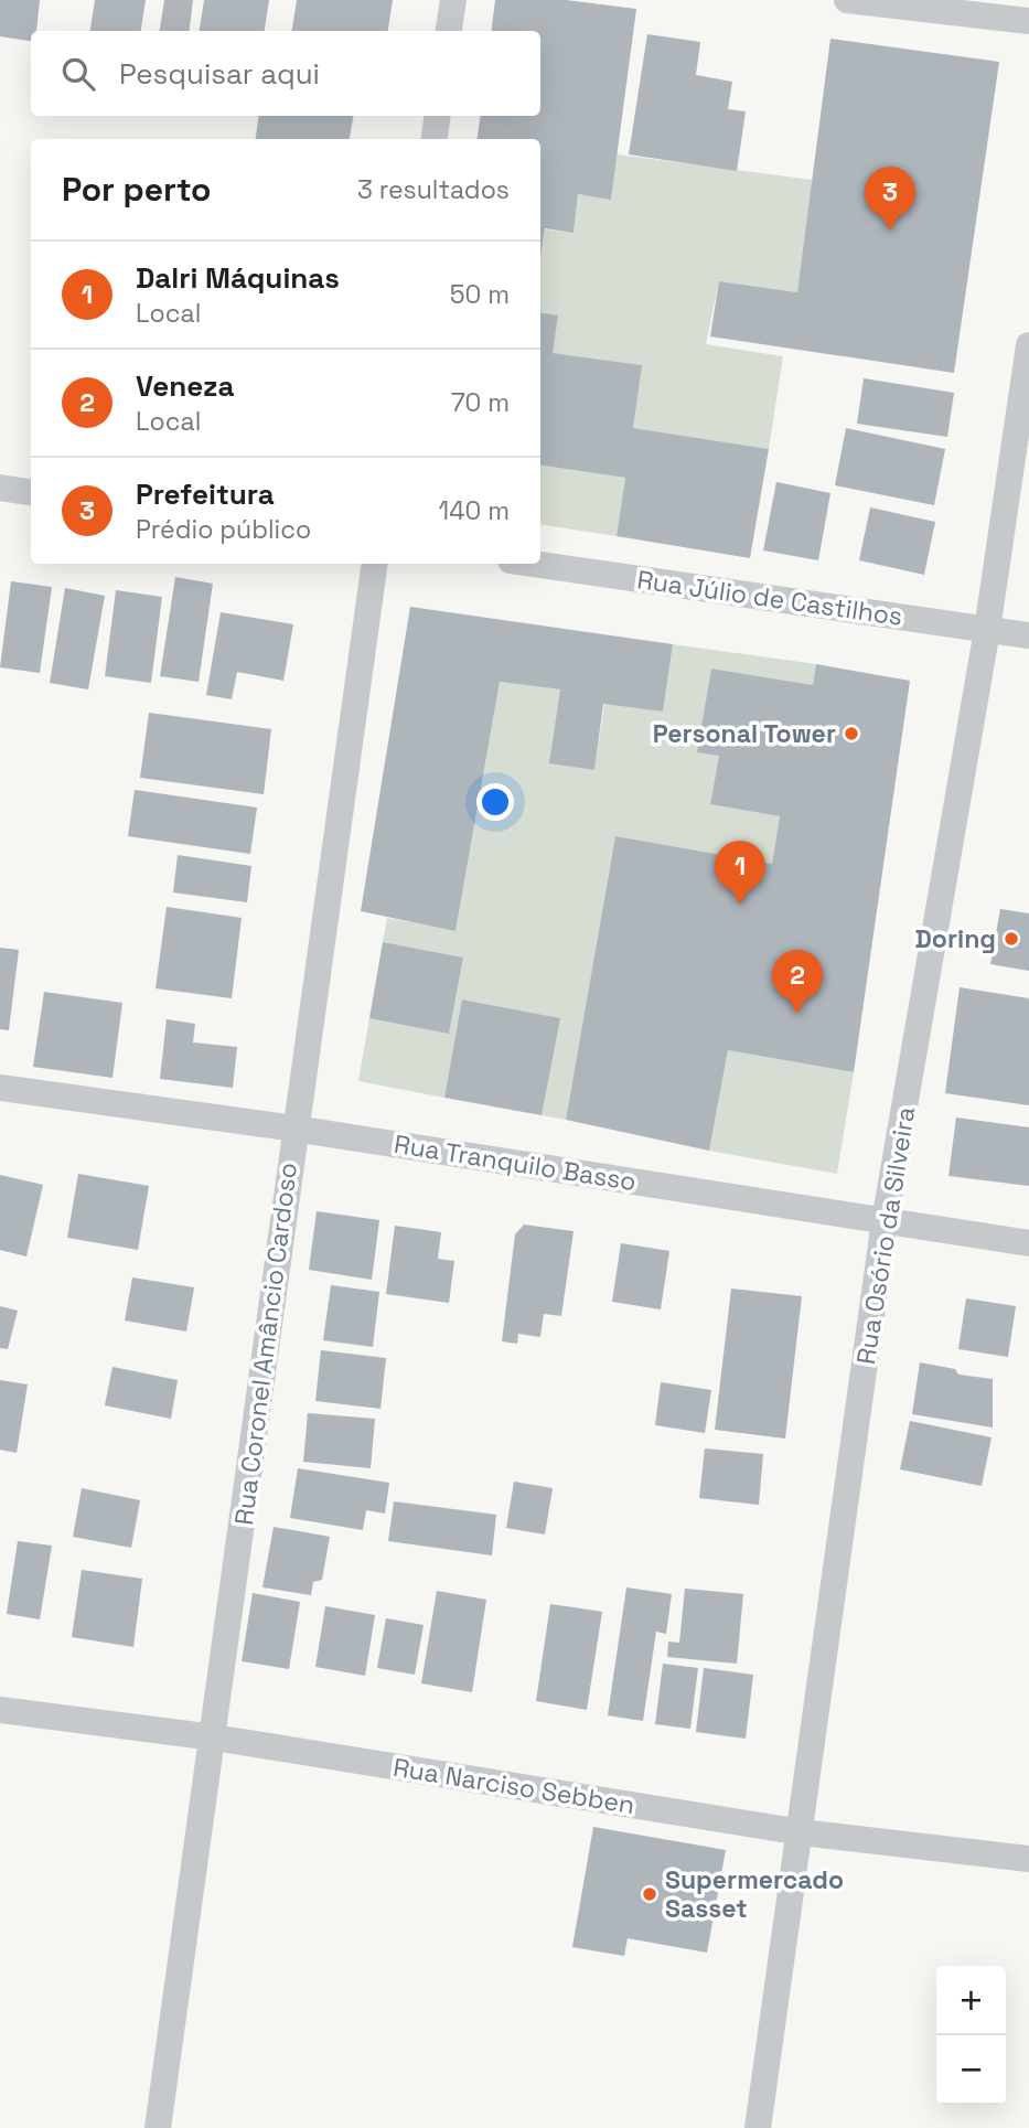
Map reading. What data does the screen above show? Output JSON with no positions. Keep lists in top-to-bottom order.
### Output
{
  "streets": {
    "street": [
      "Rua Júlio de Castilhos",
      "Rua Tranquilo Basso",
      "Rua Osório da Silveira",
      "Rua Coronel Amâncio Cardoso",
      "Rua Narciso Sebben"
    ]
  },
  "crossings": [
    ["Rua Júlio de Castilhos", "Rua Osório da Silveira"],
    ["Rua Tranquilo Basso", "Rua Osório da Silveira"],
    ["Rua Tranquilo Basso", "Rua Coronel Amâncio Cardoso"],
    ["Rua Osório da Silveira", "Rua Narciso Sebben"],
    ["Rua Coronel Amâncio Cardoso", "Rua Narciso Sebben"]
  ],
  "places": ["Personal Tower", "Doring", "Supermercado Sasset"],
  "page": {
    "search": "Pesquisar aqui",
    "heading": ["Por perto", "3 resultados"],
    "pins": ["3", "1", "2"],
    "list": [
      {
        "mark": "1",
        "name": "Dalri Máquinas",
        "note": "Local",
        "value": "50 m"
      },
      {
        "mark": "2",
        "name": "Veneza",
        "note": "Local",
        "value": "70 m"
      },
      {
        "mark": "3",
        "name": "Prefeitura",
        "note": "Prédio público",
        "value": "140 m"
      }
    ],
    "map_buttons": ["+", "−"]
  }
}
